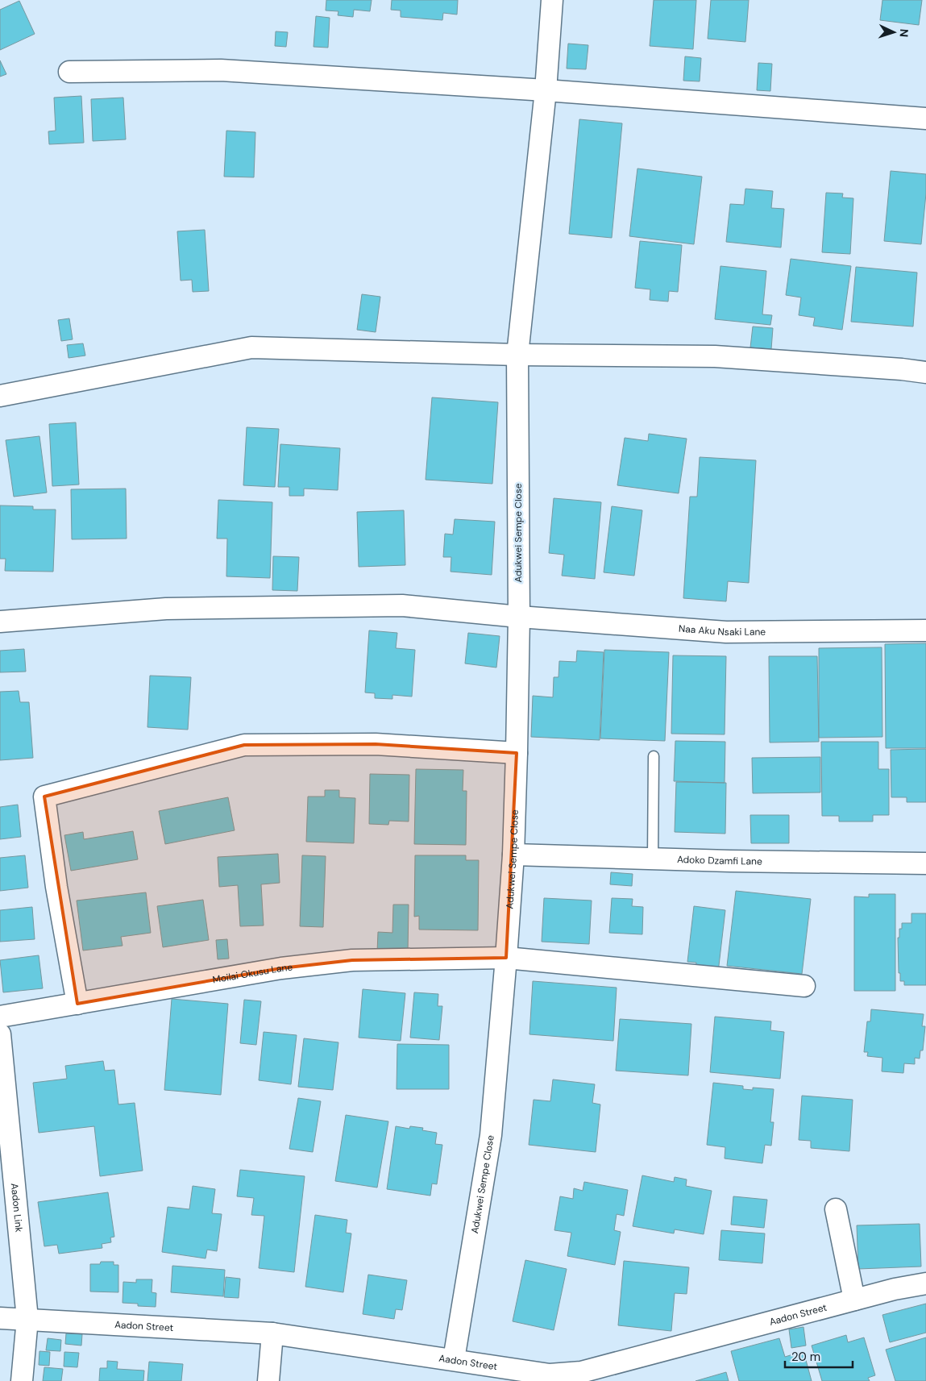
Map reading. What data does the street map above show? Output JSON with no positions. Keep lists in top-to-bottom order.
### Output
{
  "streets": {
    "street": [
      "Adukwei Sempe Close",
      "Naa Aku Nsaki Lane",
      "Adoko Dzamfi Lane",
      "Moilai Okusu Lane",
      "Aadon Link",
      "Aadon Street"
    ]
  },
  "crossings": [
    ["Adukwei Sempe Close", "Naa Aku Nsaki Lane"],
    ["Adukwei Sempe Close", "Adoko Dzamfi Lane"],
    ["Adukwei Sempe Close", "Moilai Okusu Lane"],
    ["Adukwei Sempe Close", "Aadon Street"],
    ["Aadon Link", "Aadon Street"]
  ],
  "scale_bar": "20 m",
  "north": "right"
}
